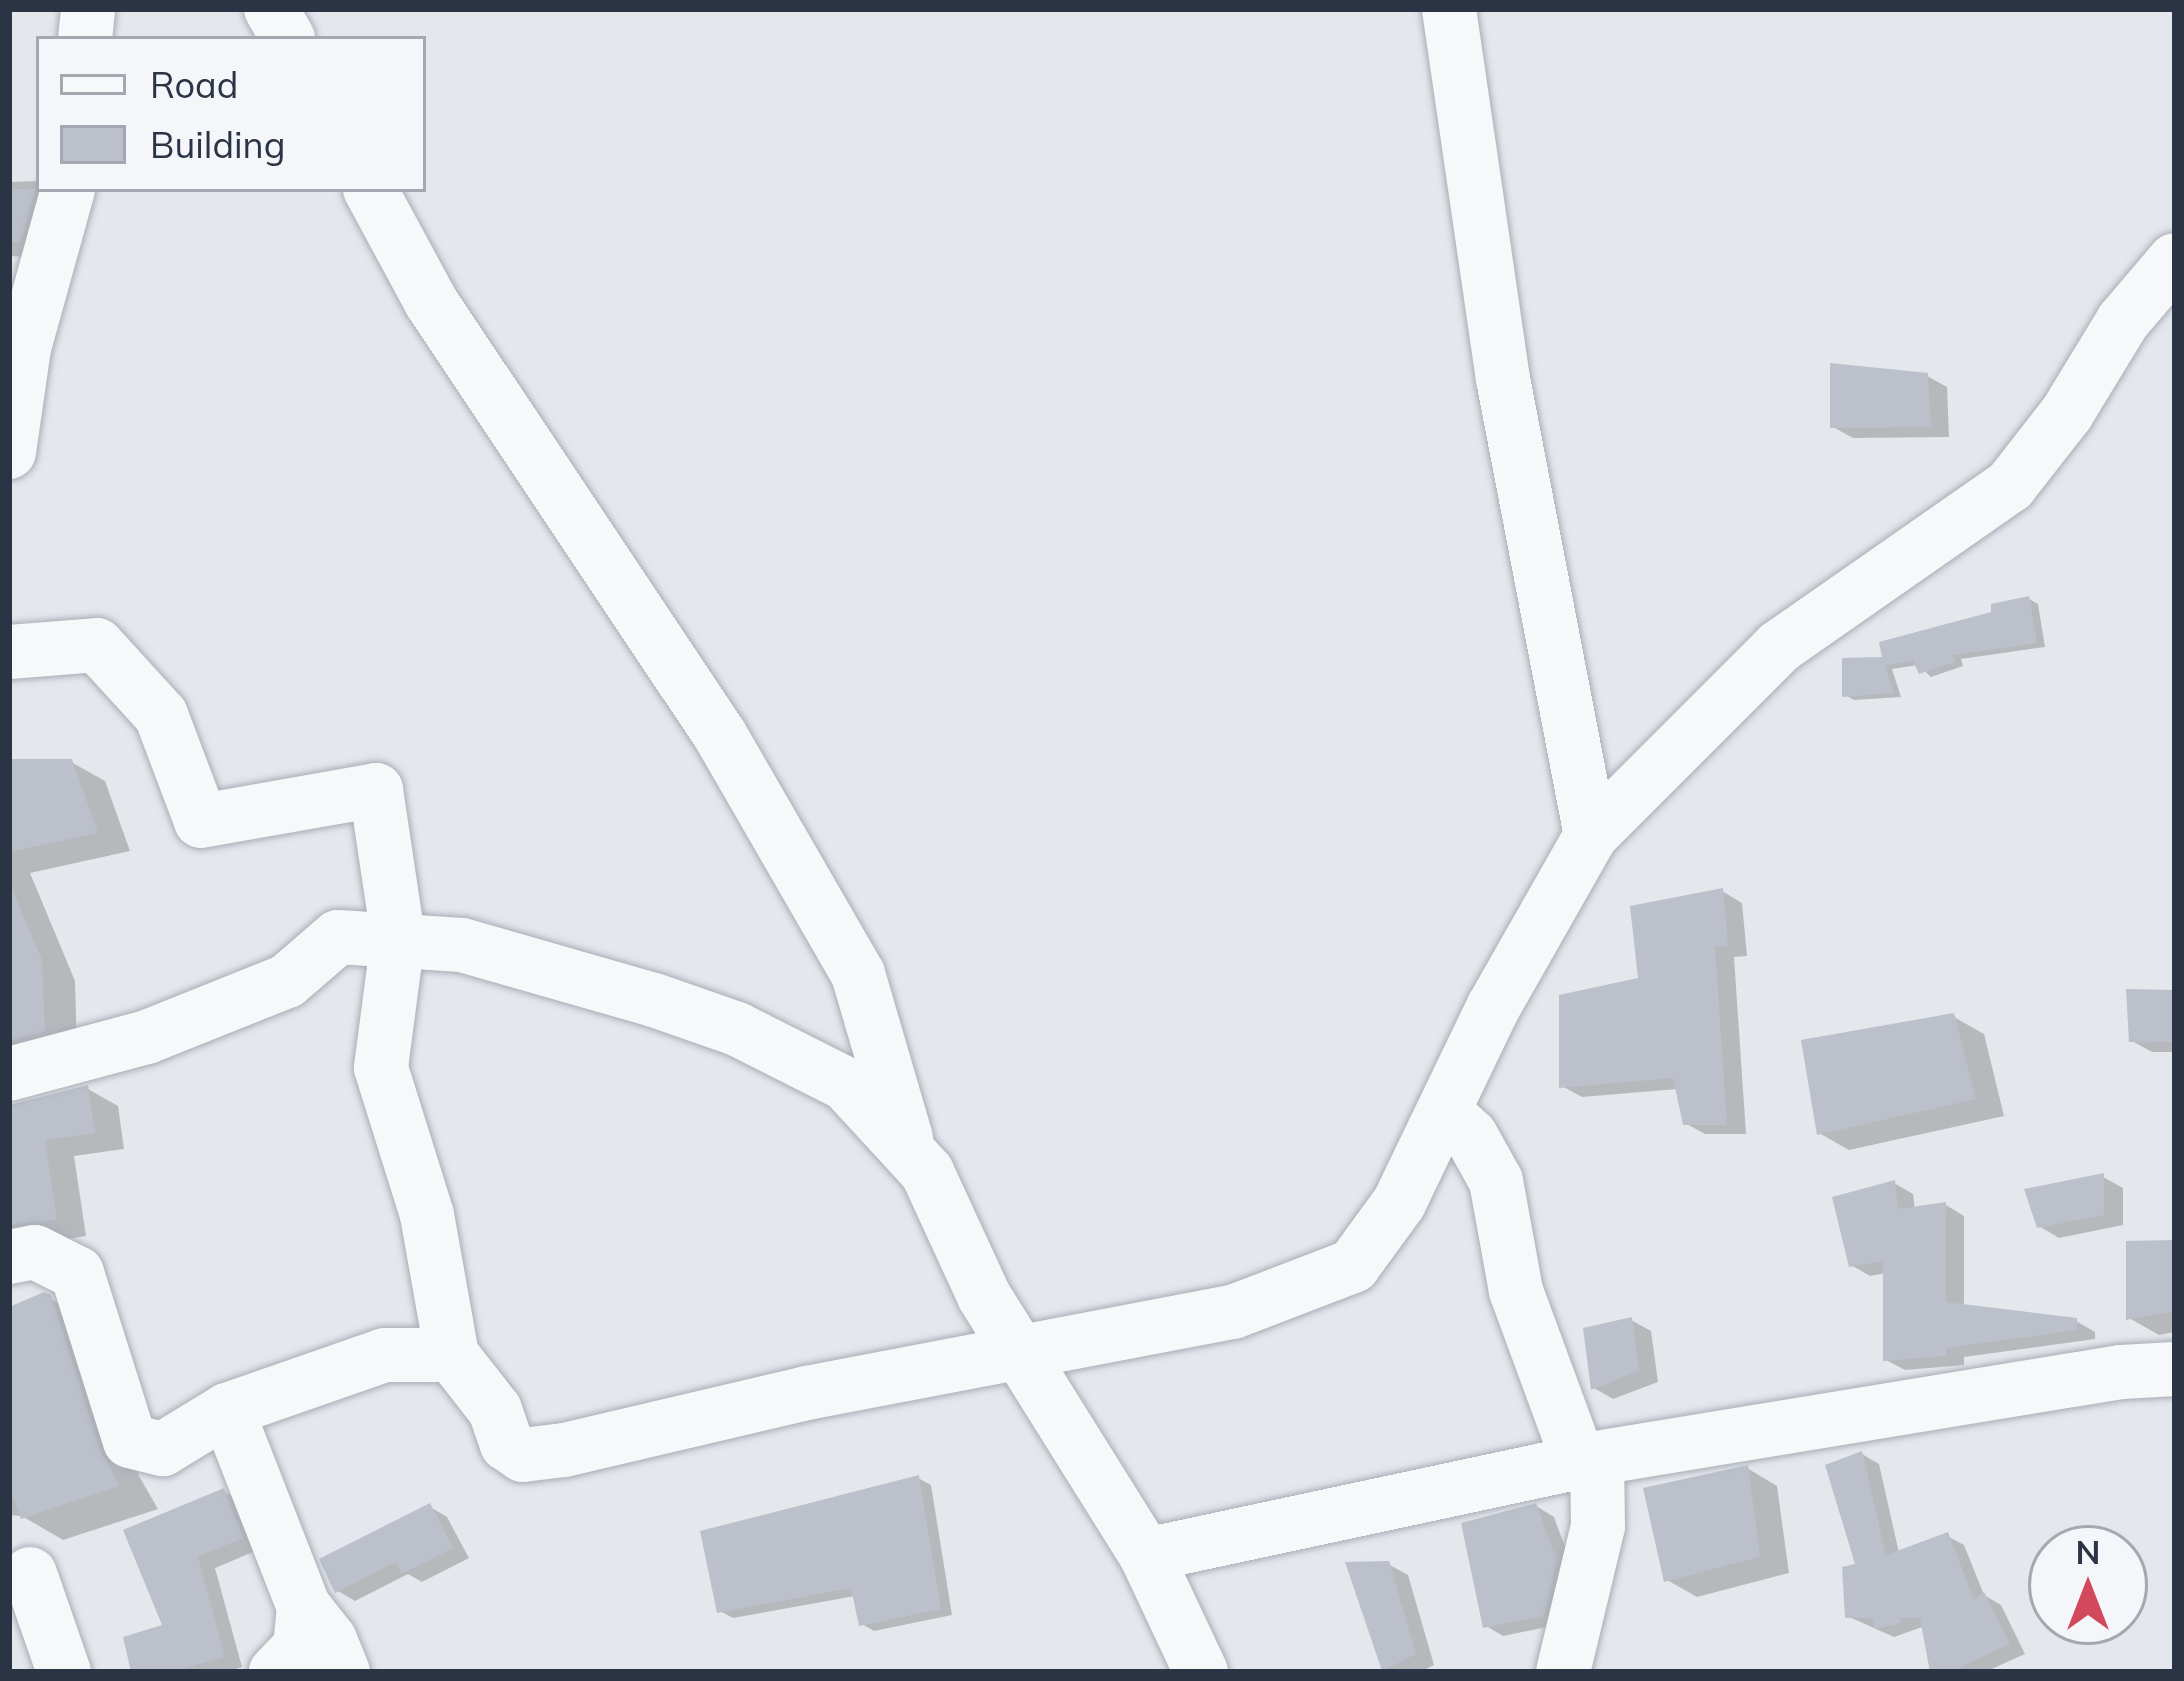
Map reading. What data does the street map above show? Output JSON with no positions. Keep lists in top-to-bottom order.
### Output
{
  "legend": ["Road", "Building"],
  "north": "top"
}
